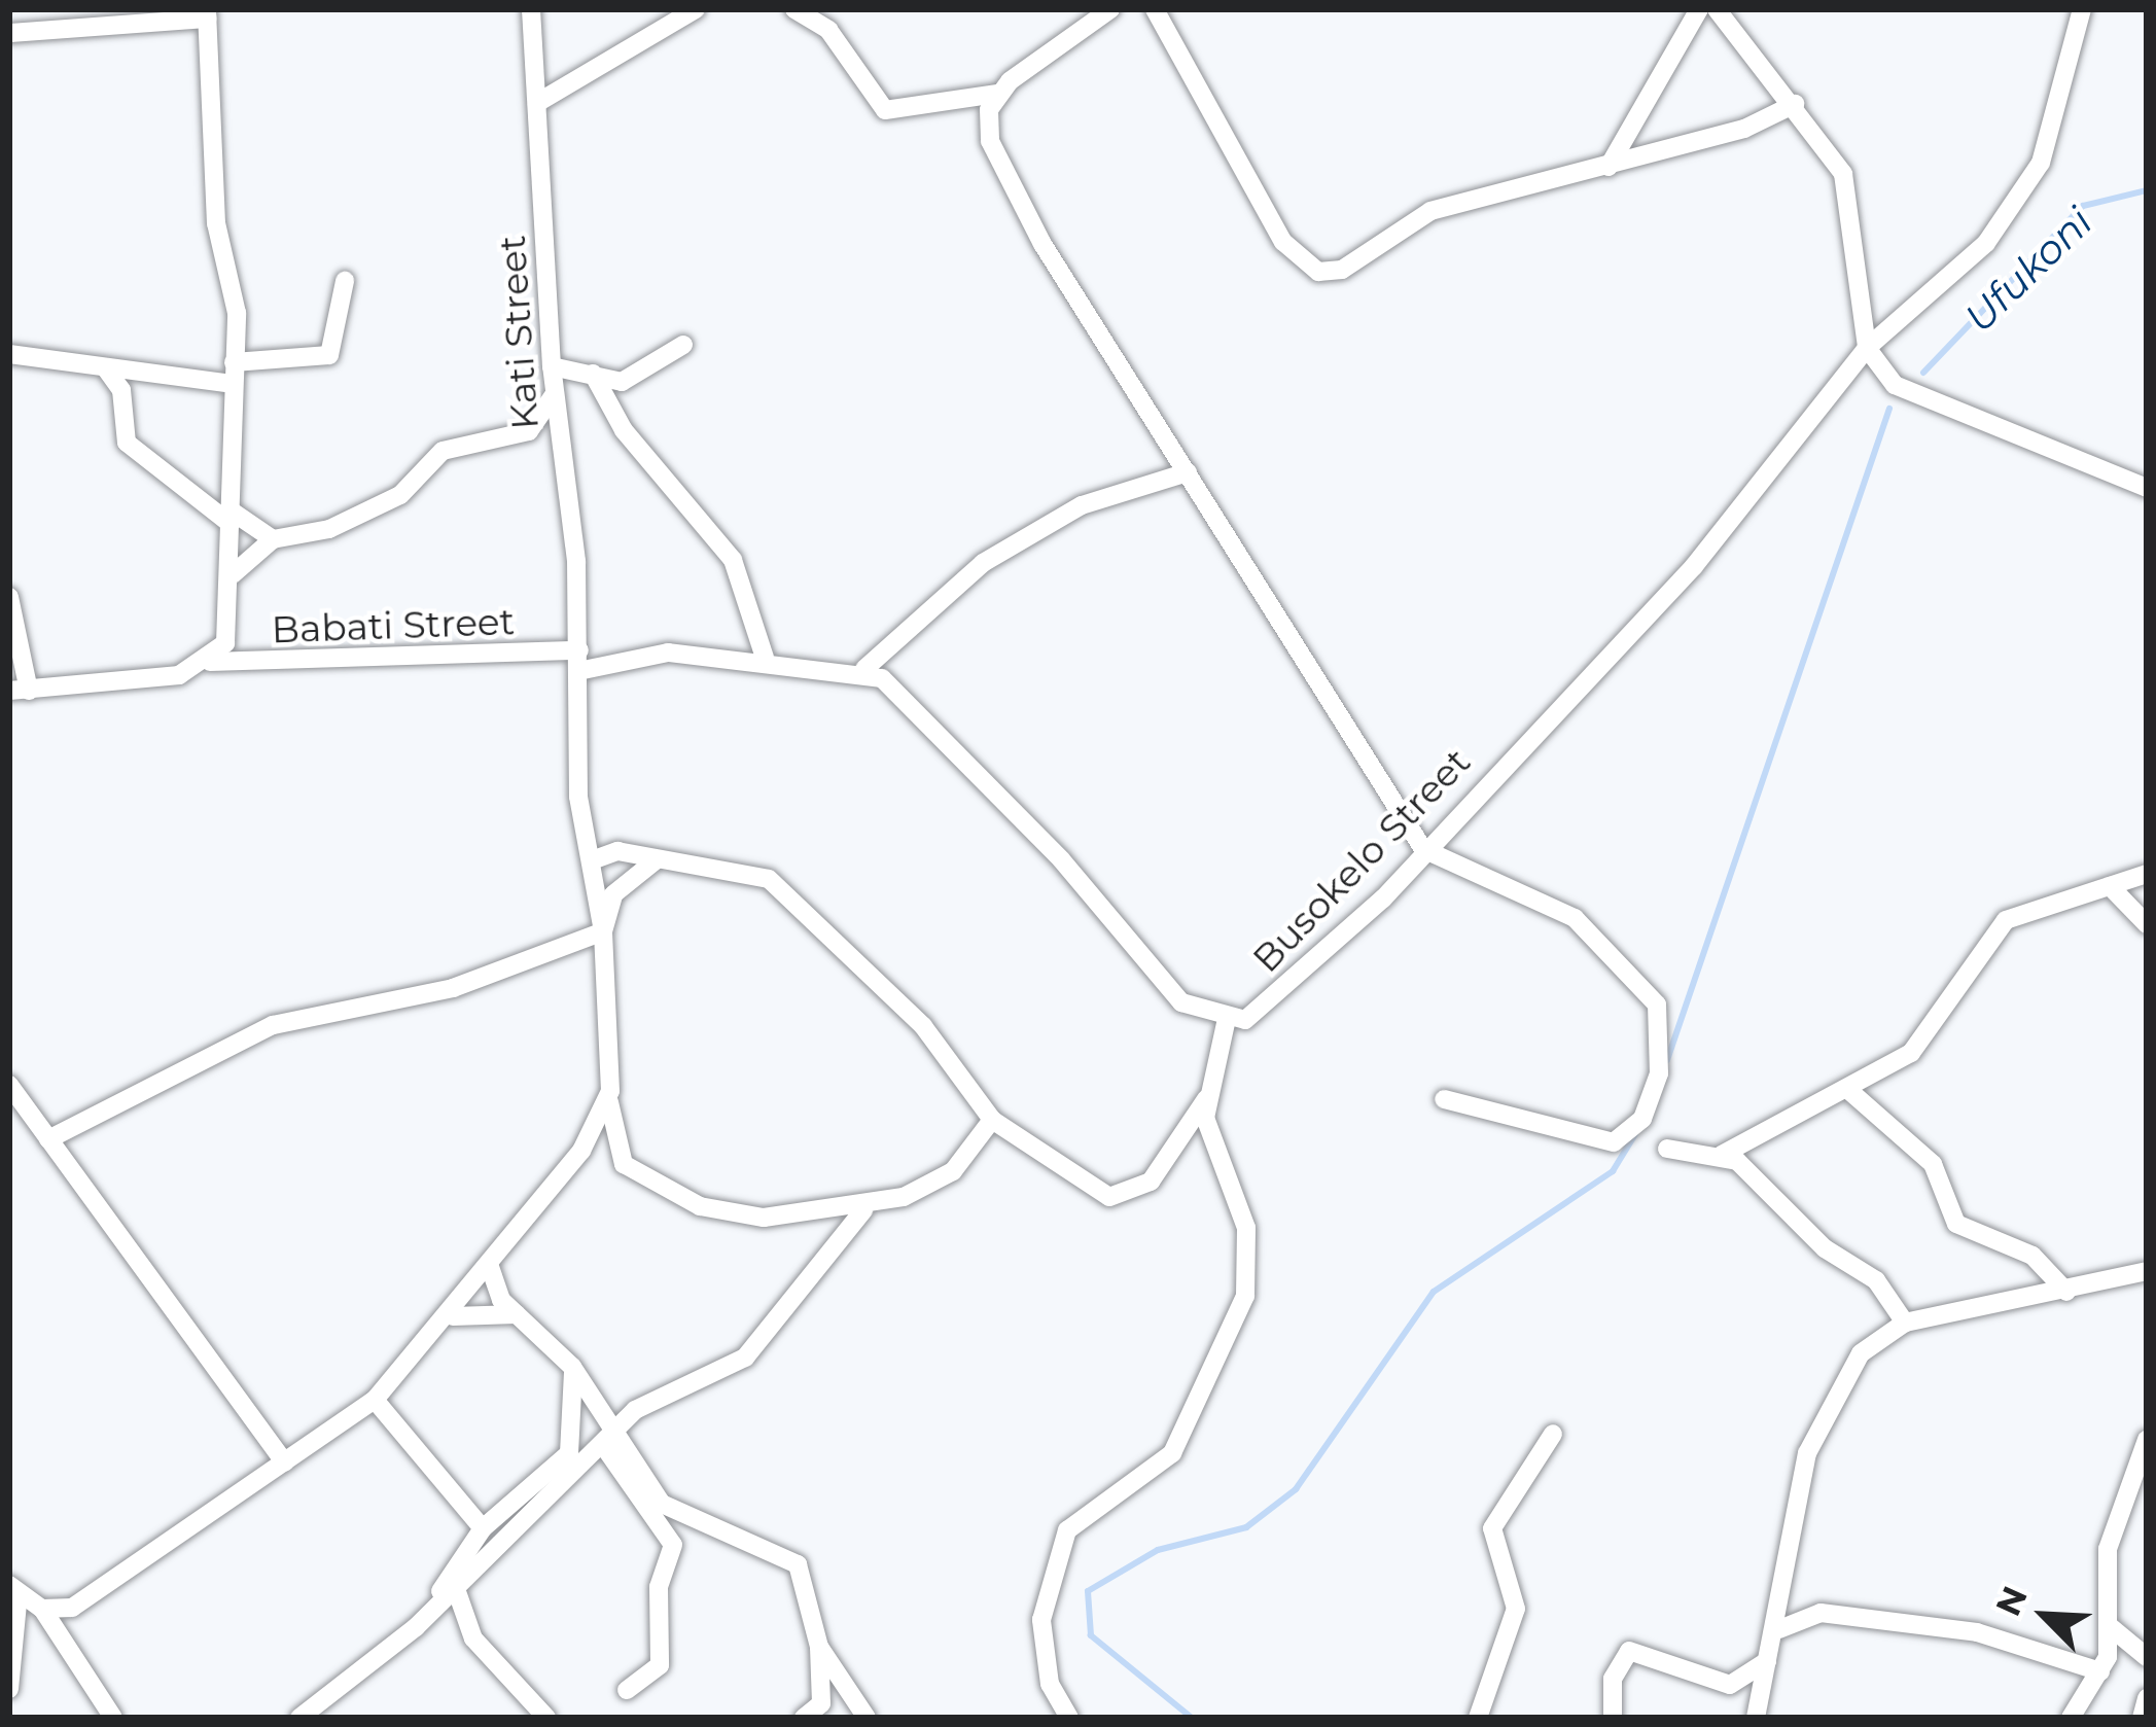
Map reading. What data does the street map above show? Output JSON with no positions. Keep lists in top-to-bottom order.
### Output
{
  "streets": {
    "street": ["Kati Street", "Babati Street", "Busokelo Street"]
  },
  "crossings": [
    ["Kati Street", "Babati Street"]
  ],
  "water": ["Ufukoni"],
  "north": "top left"
}
